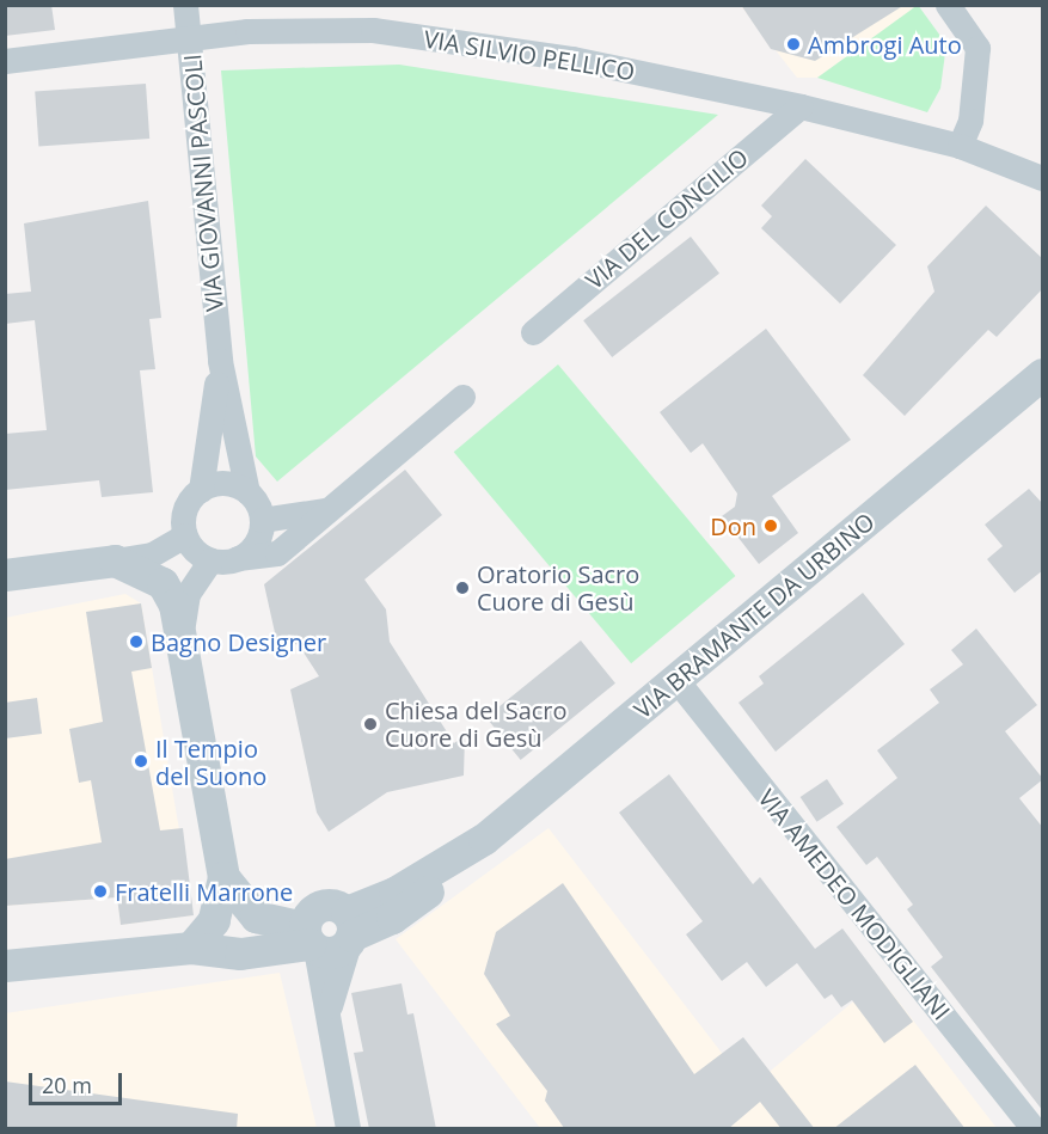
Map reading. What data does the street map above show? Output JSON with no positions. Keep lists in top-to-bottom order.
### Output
{
  "streets": {
    "street": [
      "VIA SILVIO PELLICO",
      "VIA GIOVANNI PASCOLI",
      "VIA DEL CONCILIO",
      "VIA BRAMANTE DA URBINO",
      "VIA AMEDEO MODIGLIANI"
    ]
  },
  "crossings": [
    ["VIA SILVIO PELLICO", "VIA GIOVANNI PASCOLI"],
    ["VIA SILVIO PELLICO", "VIA DEL CONCILIO"],
    ["VIA BRAMANTE DA URBINO", "VIA AMEDEO MODIGLIANI"]
  ],
  "places": [
    "Ambrogi Auto",
    "Don",
    "Oratorio Sacro Cuore di Gesù",
    "Bagno Designer",
    "Chiesa del Sacro Cuore di Gesù",
    "Il Tempio del Suono",
    "Fratelli Marrone"
  ],
  "scale_bar": "20 m"
}
